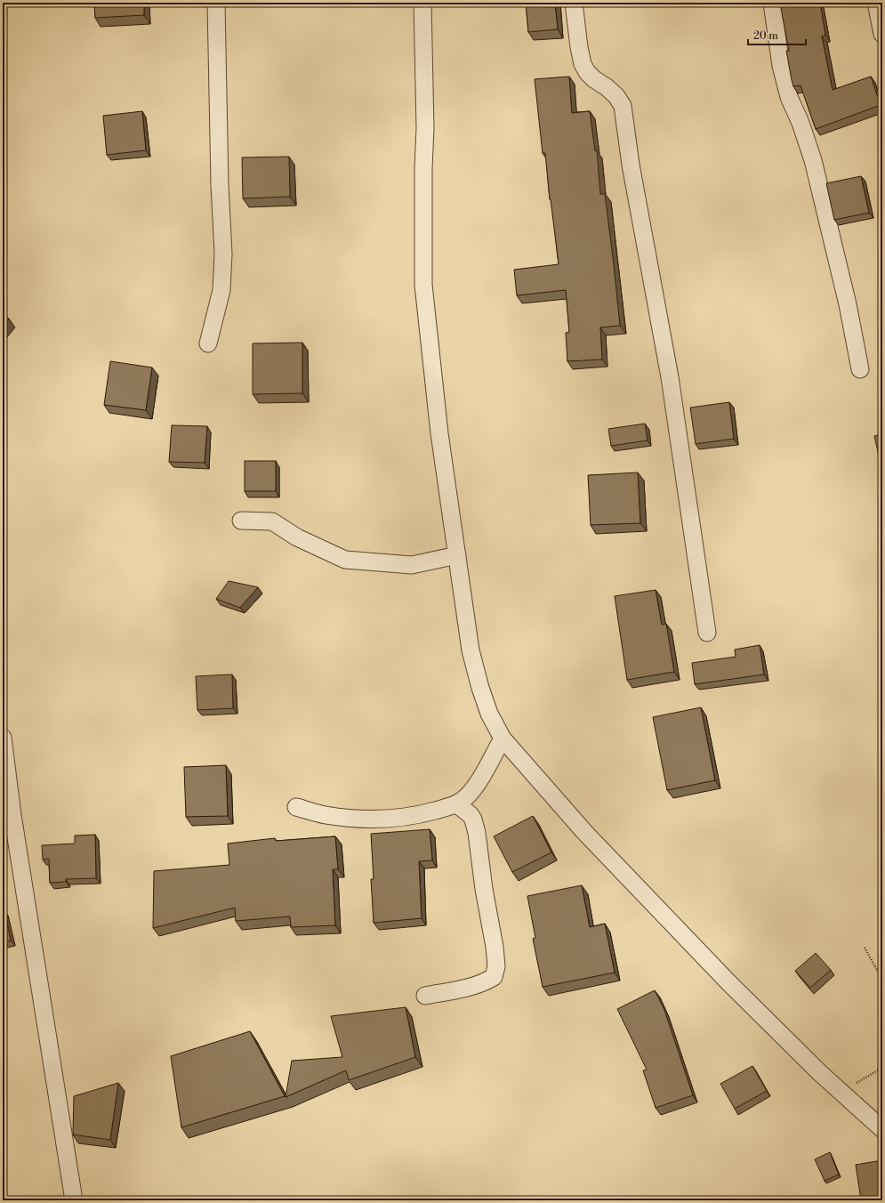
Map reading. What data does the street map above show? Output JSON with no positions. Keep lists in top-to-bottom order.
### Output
{
  "scale_bar": "20 m"
}
